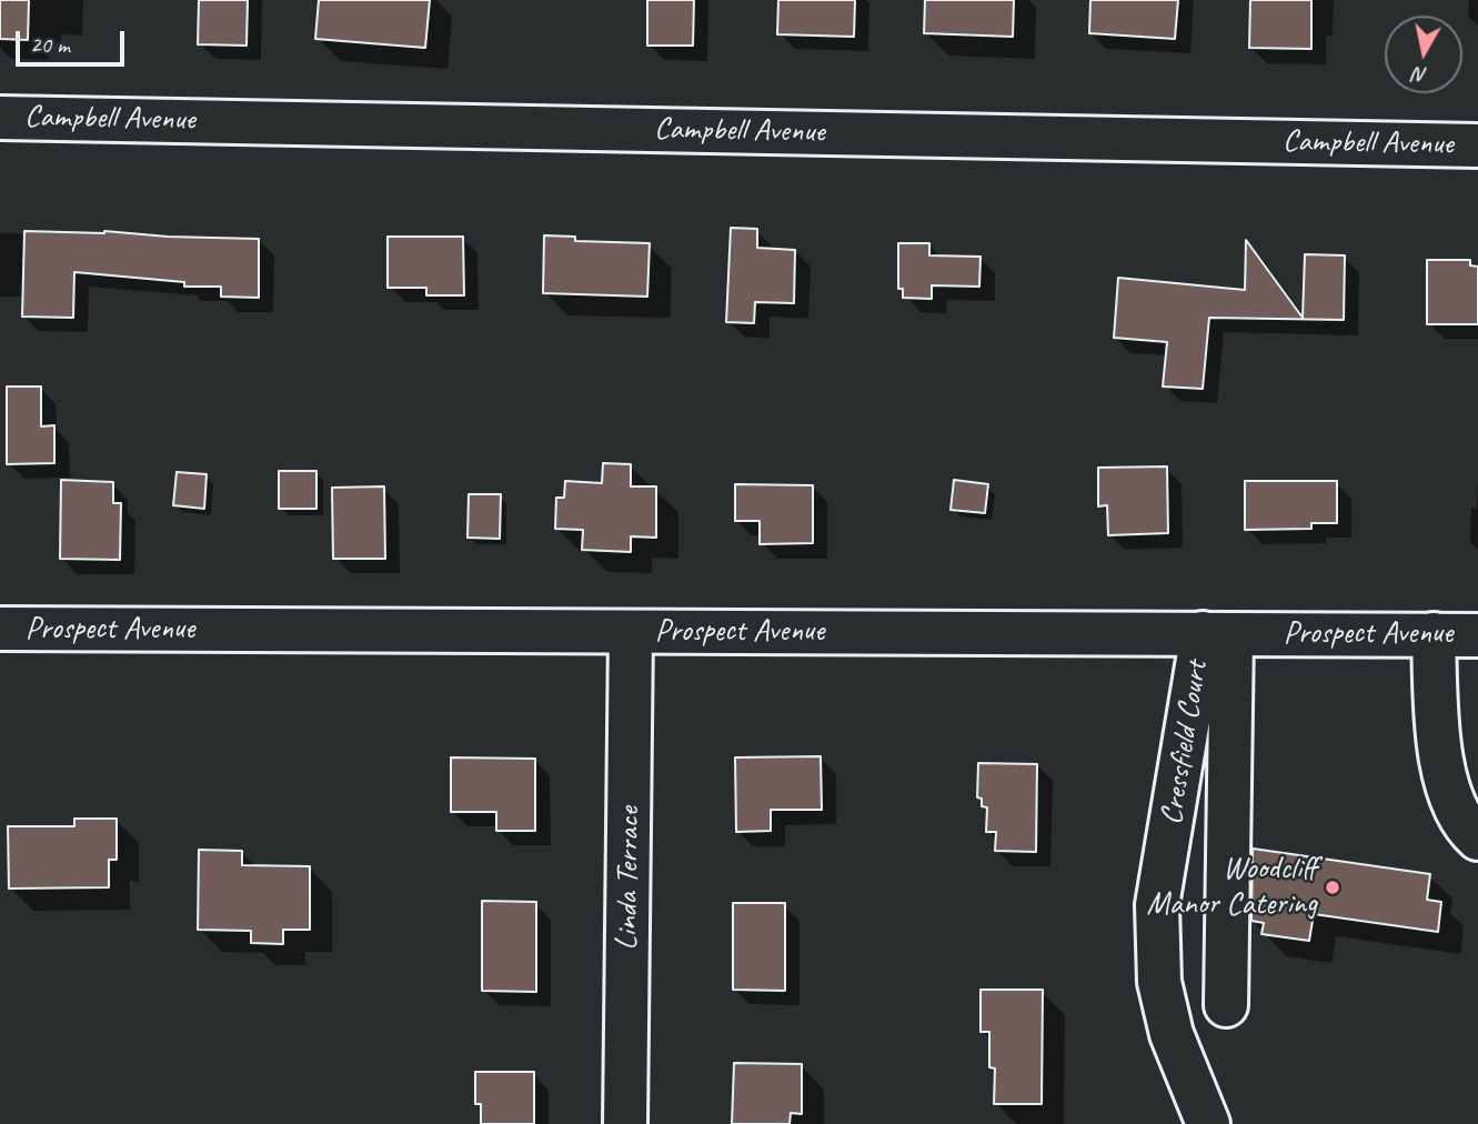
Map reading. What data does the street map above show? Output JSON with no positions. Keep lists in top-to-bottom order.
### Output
{
  "streets": {
    "street": [
      "Campbell Avenue",
      "Prospect Avenue",
      "Cressfield Court",
      "Linda Terrace"
    ]
  },
  "crossings": [
    ["Prospect Avenue", "Cressfield Court"],
    ["Prospect Avenue", "Linda Terrace"]
  ],
  "places": ["Woodcliff Manor Catering"],
  "scale_bar": "20 m",
  "north": "bottom"
}
